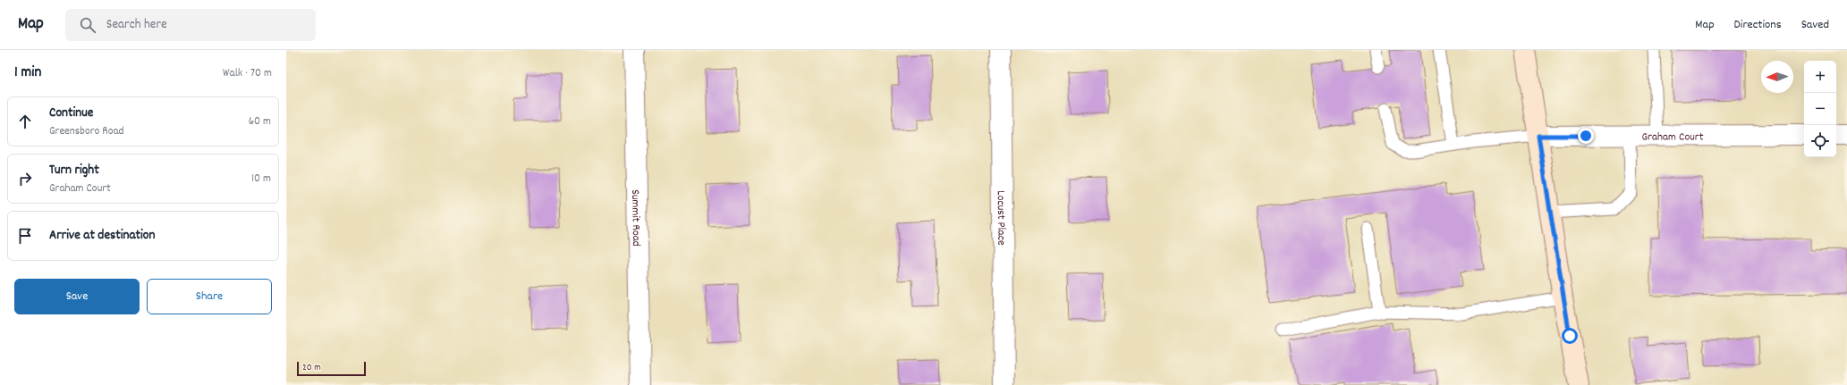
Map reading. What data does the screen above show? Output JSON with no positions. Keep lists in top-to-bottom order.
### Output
{
  "streets": {
    "street": ["Graham Court", "Summit Road", "Locust Place"]
  },
  "scale_bar": "20 m",
  "north": "left",
  "page": {
    "header": "Map",
    "search": "Search here",
    "nav": ["Map", "Directions", "Saved"],
    "heading": ["1 min", "Walk · 70 m"],
    "map_buttons": ["+", "−"],
    "list": [
      ["Continue", "Greensboro Road", "60 m"],
      ["Turn right", "Graham Court", "10 m"],
      "Arrive at destination"
    ],
    "buttons": ["Save", "Share"],
    "scale": "20 m"
  }
}
